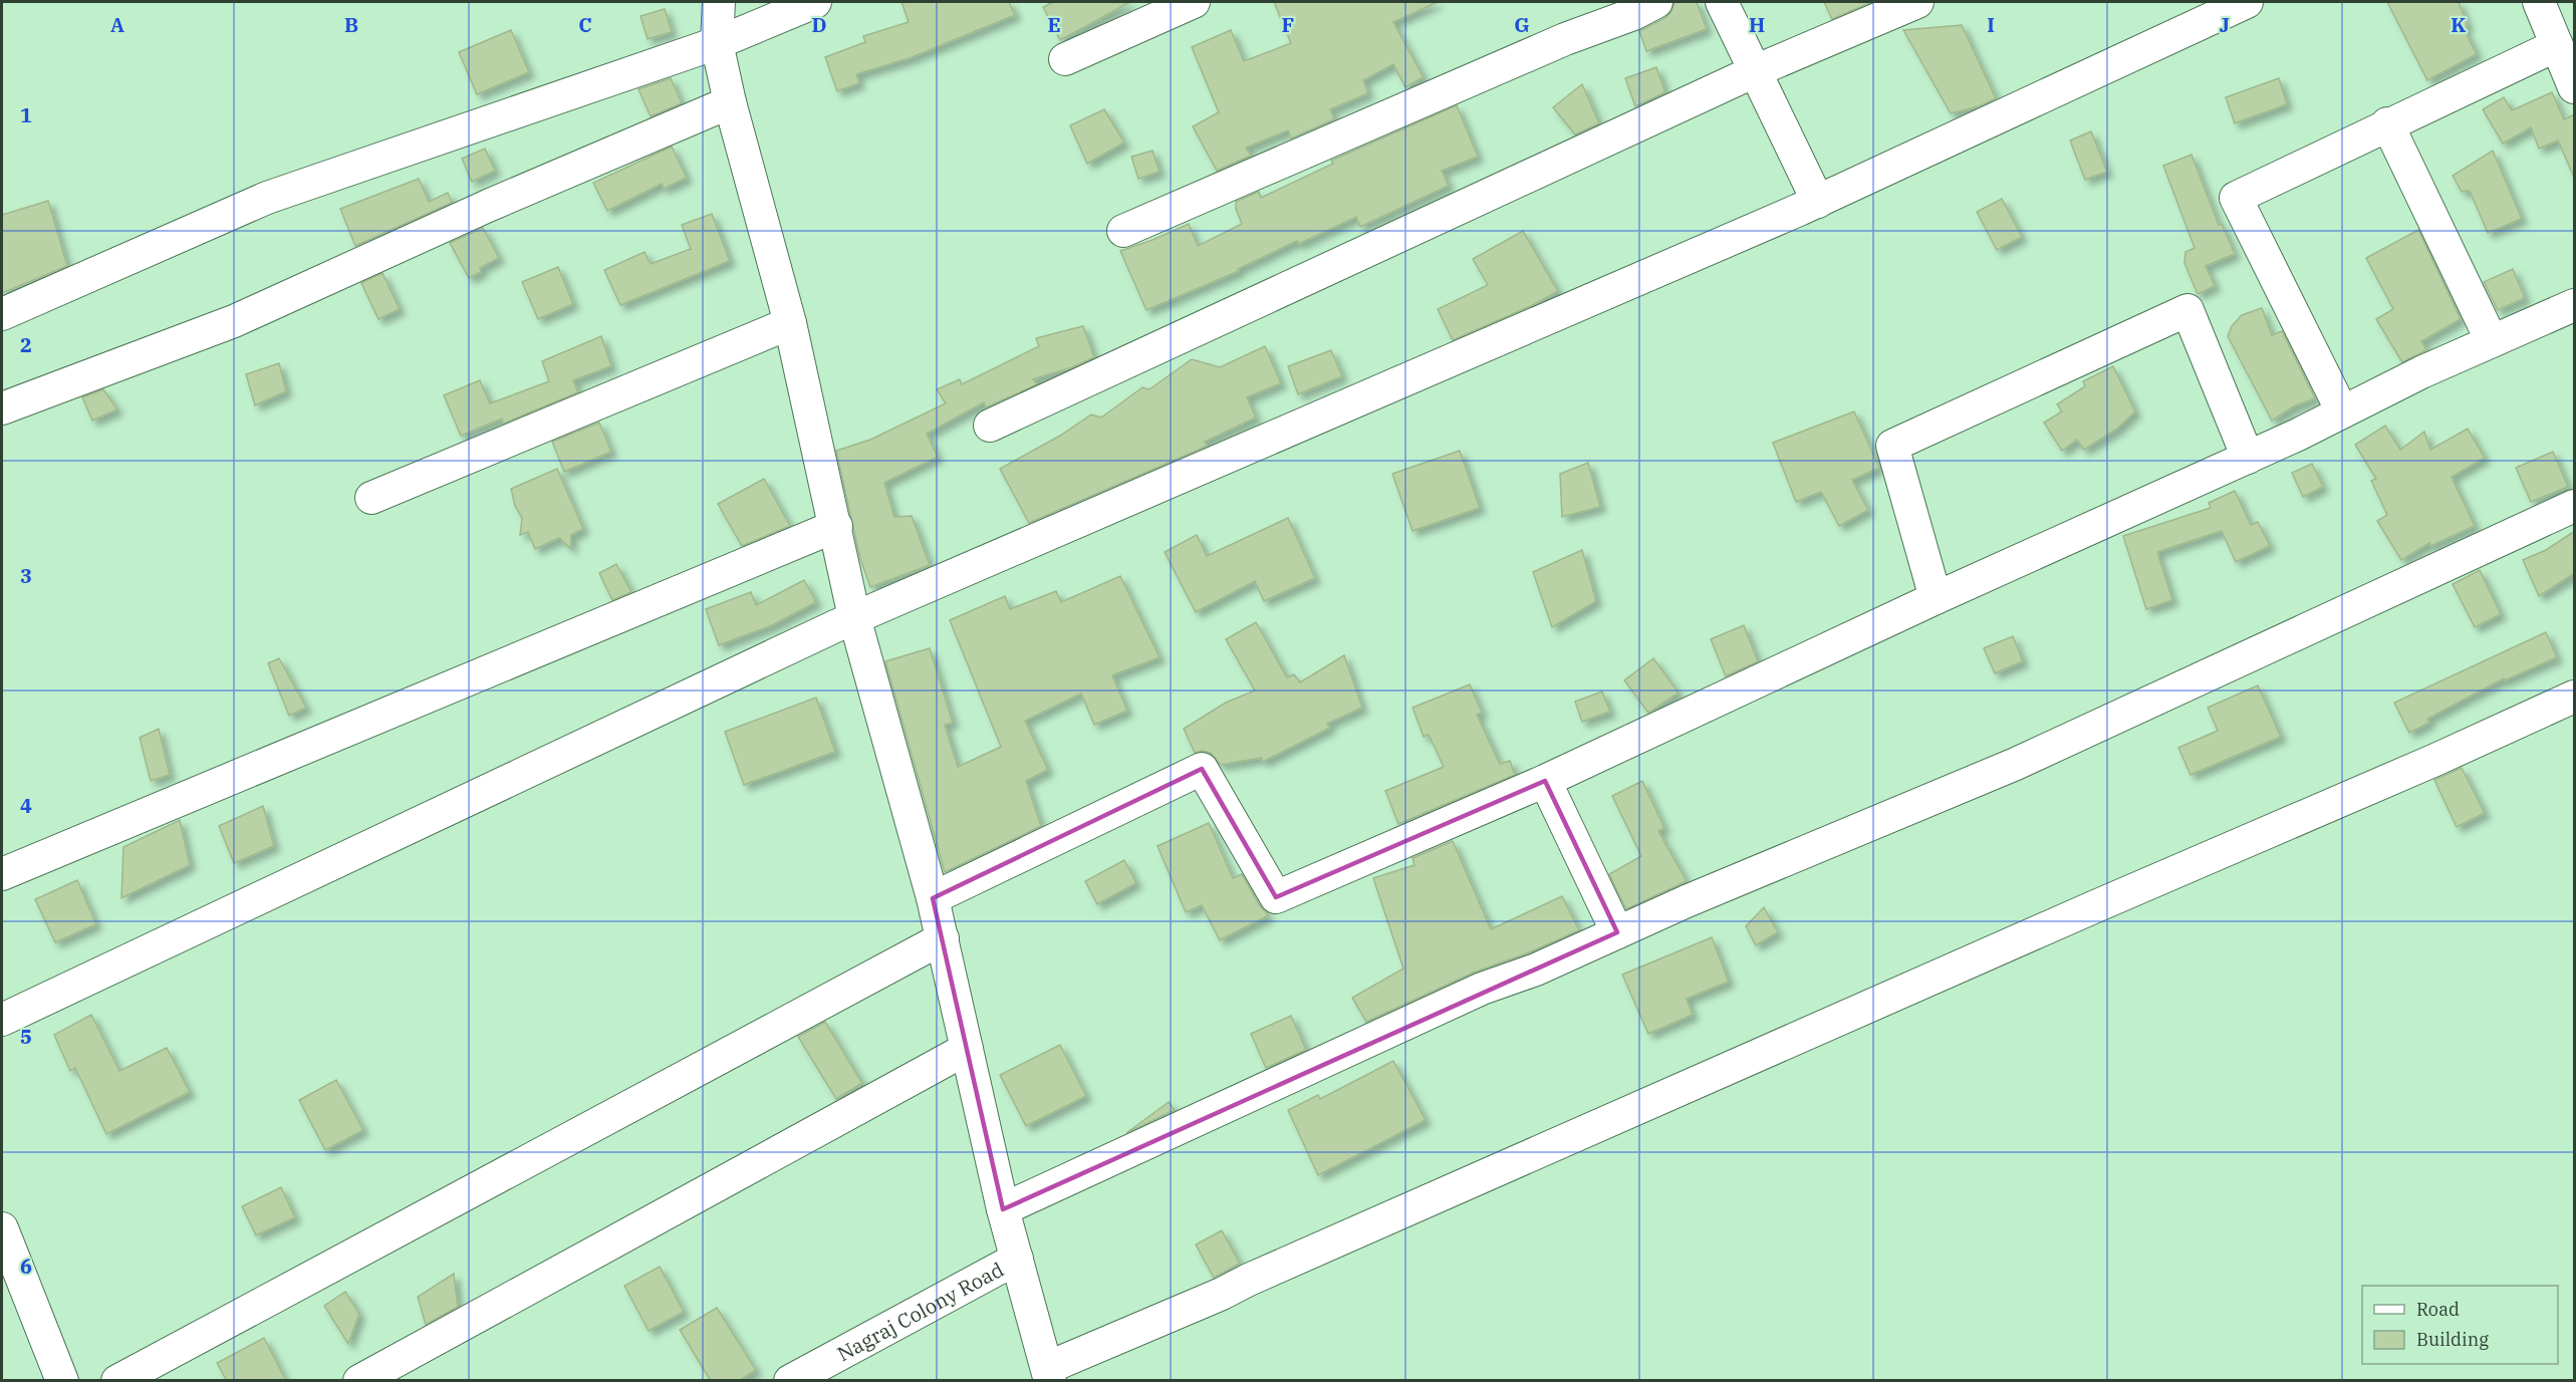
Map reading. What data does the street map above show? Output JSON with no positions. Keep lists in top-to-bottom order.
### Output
{
  "streets": {
    "street": ["Nagraj Colony Road"]
  },
  "legend": ["Road", "Building"],
  "grid": {
    "columns": [
      "A",
      "B",
      "C",
      "D",
      "E",
      "F",
      "G",
      "H",
      "I",
      "J",
      "K"
    ],
    "rows": [
      "1",
      "2",
      "3",
      "4",
      "5",
      "6"
    ]
  }
}
